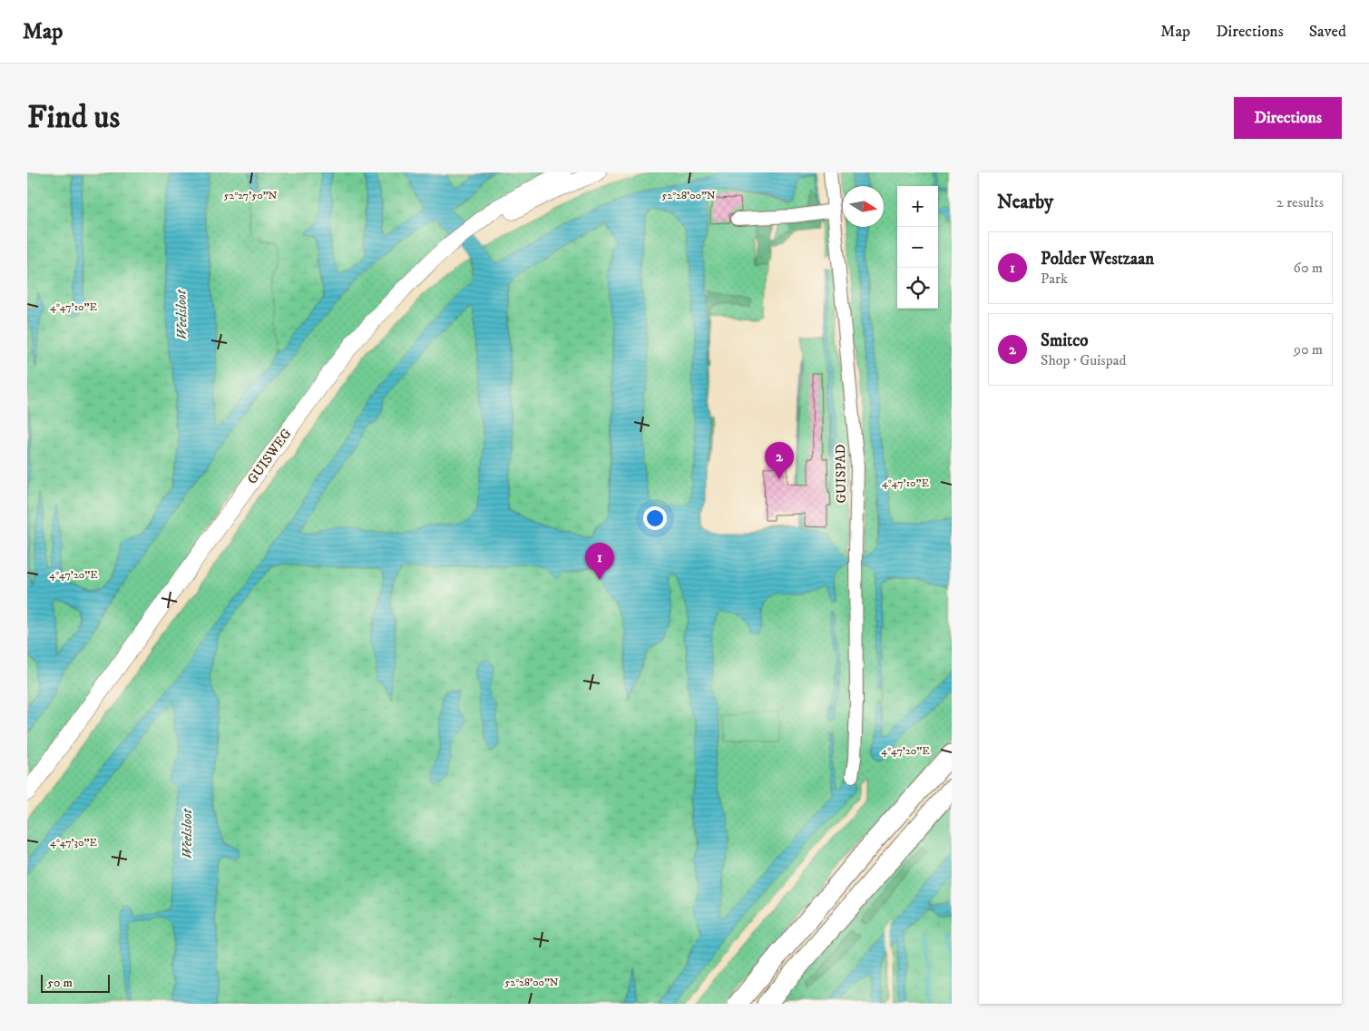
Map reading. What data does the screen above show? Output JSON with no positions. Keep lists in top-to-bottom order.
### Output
{
  "streets": {
    "main road": ["GUISWEG"],
    "street": ["GUISPAD"]
  },
  "water": ["Weelsloot"],
  "scale_bar": "50 m",
  "north": "right",
  "page": {
    "header": "Map",
    "nav": ["Map", "Directions", "Saved"],
    "buttons": "Directions",
    "title": "Find us",
    "heading": ["Nearby", "2 results"],
    "map_buttons": ["+", "−"],
    "list": [
      {
        "mark": "1",
        "name": "Polder Westzaan",
        "note": "Park",
        "value": "60 m"
      },
      {
        "mark": "2",
        "name": "Smitco",
        "note": "Shop · Guispad",
        "value": "90 m"
      }
    ],
    "pins": ["2", "1"],
    "scale": "50 m"
  },
  "coordinates": [
    "52°27'50\"N",
    "52°28'00\"N",
    "4°47'10\"E",
    "4°47'20\"E",
    "4°47'30\"E"
  ]
}
